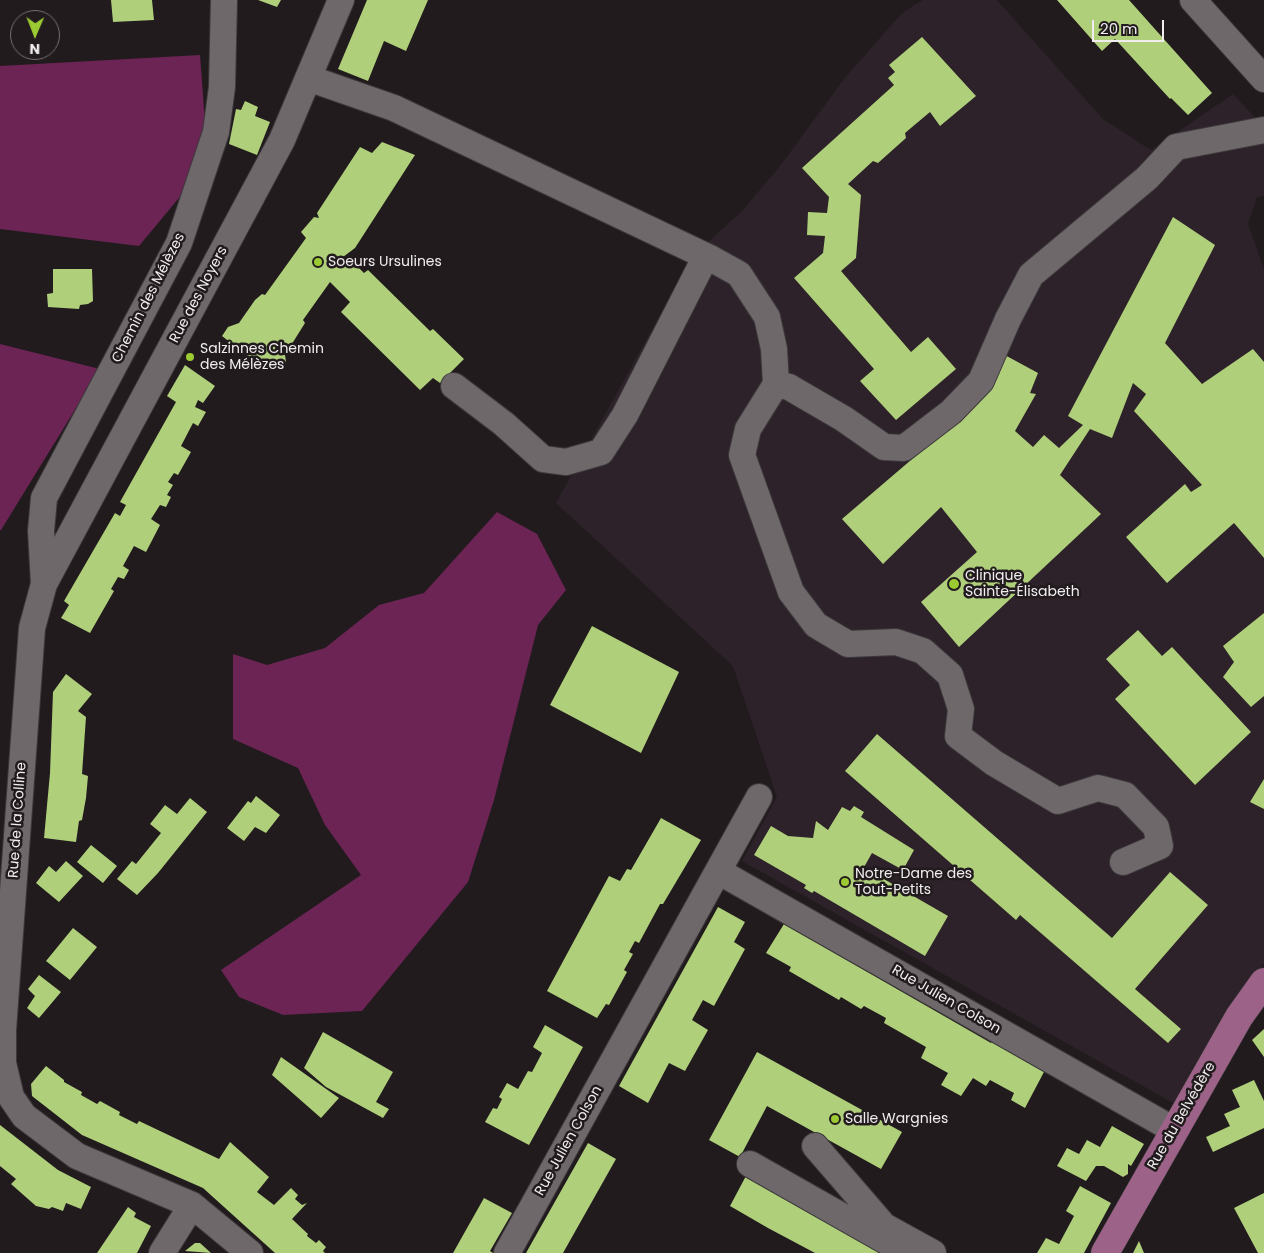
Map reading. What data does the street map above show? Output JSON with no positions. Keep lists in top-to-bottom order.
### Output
{
  "streets": {
    "main road": ["Rue du Belvédère"],
    "street": [
      "Rue des Noyers",
      "Chemin des Mélèzes",
      "Rue de la Colline",
      "Rue Julien Colson"
    ]
  },
  "crossings": [
    ["Rue des Noyers", "Chemin des Mélèzes"],
    ["Rue des Noyers", "Rue de la Colline"],
    ["Chemin des Mélèzes", "Rue de la Colline"],
    ["Rue Julien Colson", "Rue du Belvédère"]
  ],
  "places": [
    "Soeurs Ursulines",
    "Salzinnes Chemin des Mélèzes",
    "Clinique Sainte-Élisabeth",
    "Notre-Dame des Tout-Petits",
    "Salle Wargnies"
  ],
  "scale_bar": "20 m",
  "north": "bottom"
}
